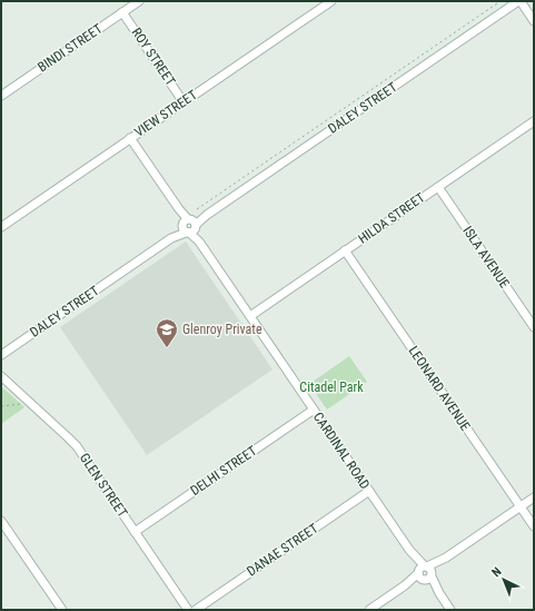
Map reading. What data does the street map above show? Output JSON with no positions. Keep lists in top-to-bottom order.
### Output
{
  "streets": {
    "street": [
      "BINDI STREET",
      "ROY STREET",
      "DALEY STREET",
      "VIEW STREET",
      "HILDA STREET",
      "ISLA AVENUE",
      "LEONARD AVENUE",
      "CARDINAL ROAD",
      "DELHI STREET",
      "GLEN STREET",
      "DANAE STREET"
    ]
  },
  "crossings": [
    ["BINDI STREET", "ROY STREET"],
    ["ROY STREET", "VIEW STREET"],
    ["DALEY STREET", "CARDINAL ROAD"],
    ["VIEW STREET", "CARDINAL ROAD"],
    ["HILDA STREET", "ISLA AVENUE"],
    ["HILDA STREET", "LEONARD AVENUE"],
    ["HILDA STREET", "CARDINAL ROAD"],
    ["CARDINAL ROAD", "DELHI STREET"],
    ["CARDINAL ROAD", "DANAE STREET"],
    ["DELHI STREET", "GLEN STREET"]
  ],
  "parks": ["Citadel Park"],
  "places": {
    "school or university": ["Glenroy Private"]
  },
  "north": "top left"
}
